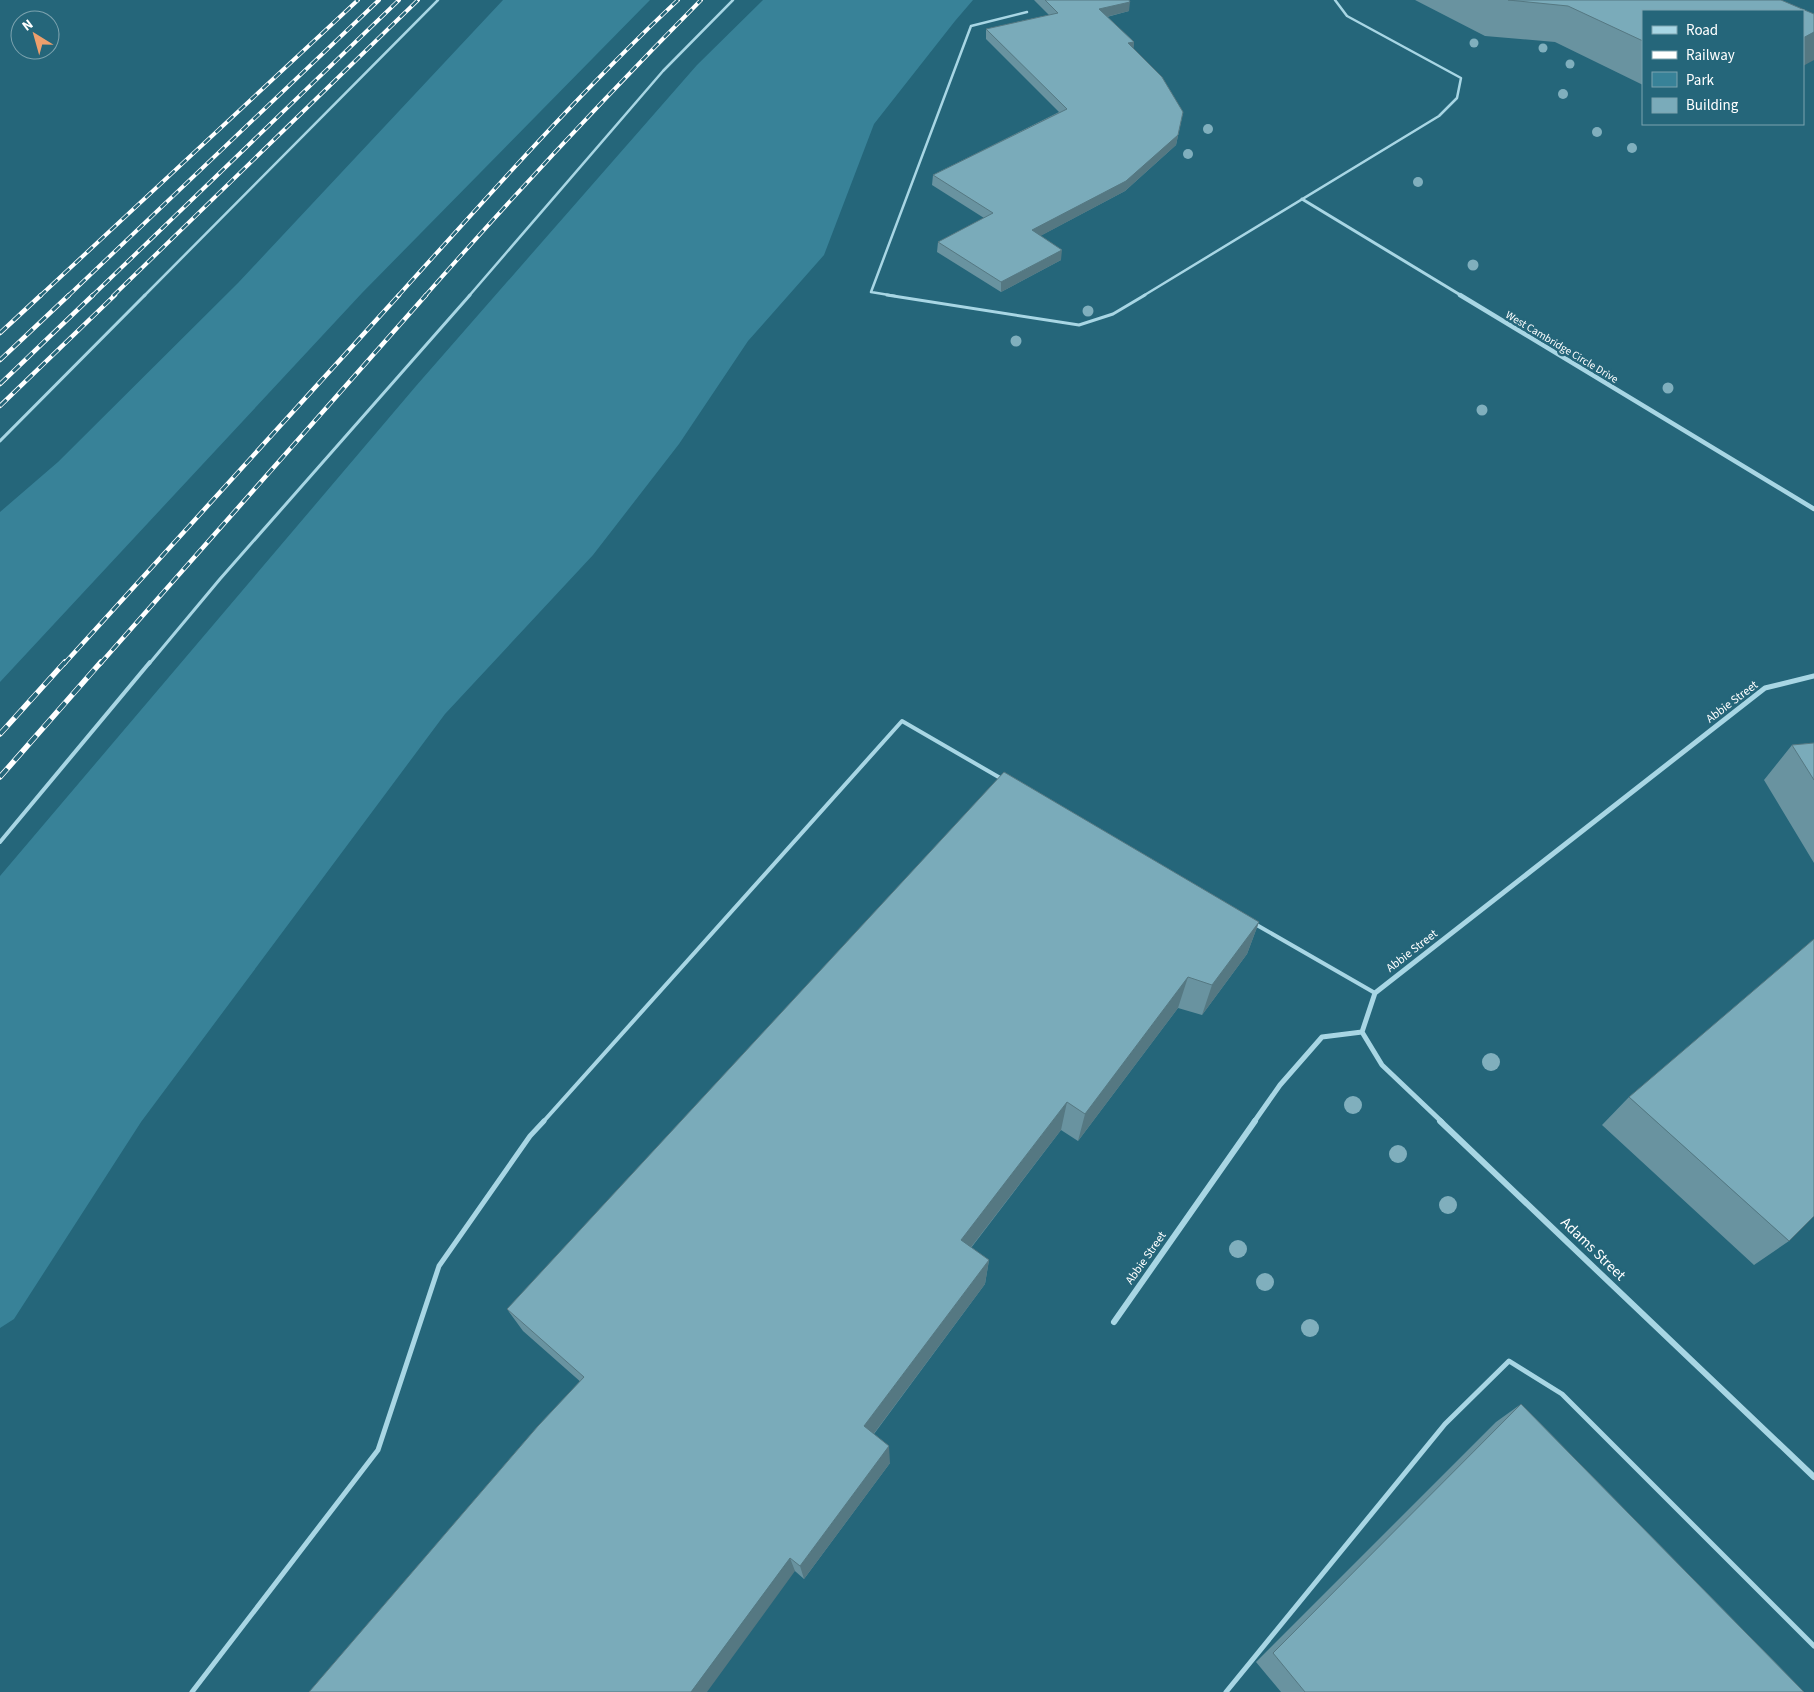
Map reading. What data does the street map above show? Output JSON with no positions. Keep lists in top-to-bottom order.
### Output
{
  "streets": {
    "street": ["West Cambridge Circle Drive", "Abbie Street", "Adams Street"]
  },
  "crossings": [
    ["Abbie Street", "Adams Street"]
  ],
  "legend": [
    "Road",
    "Railway",
    "Park",
    "Building"
  ],
  "north": "top left"
}
